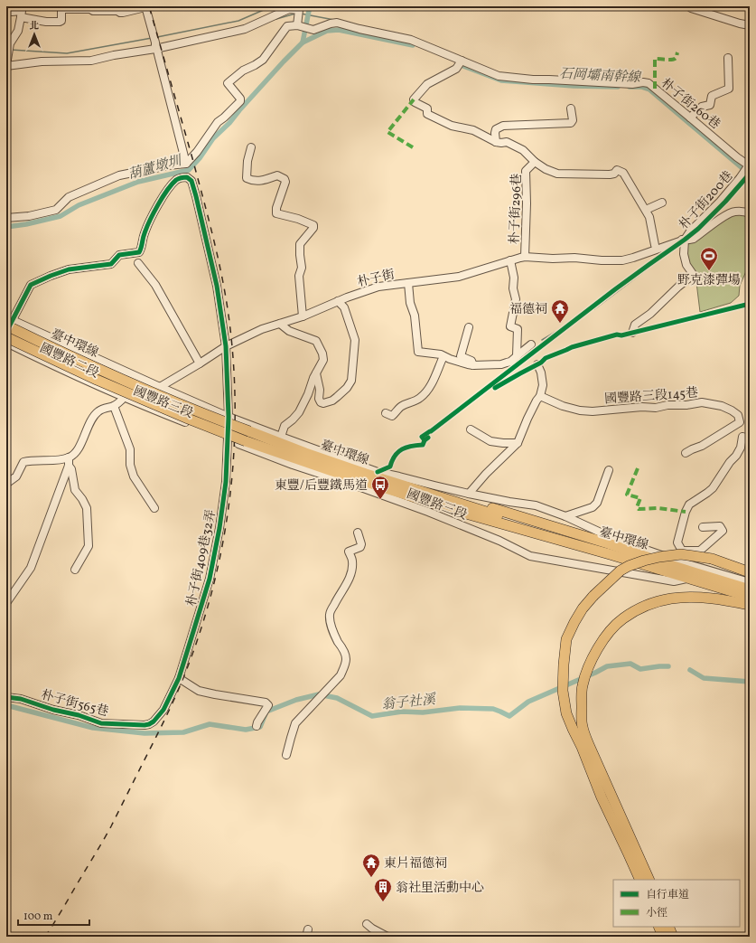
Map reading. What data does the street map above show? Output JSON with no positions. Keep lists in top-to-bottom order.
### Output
{
  "streets": {
    "highway": ["臺中環線"],
    "street": [
      "朴子街260巷",
      "朴子街200巷",
      "朴子街296巷",
      "朴子街",
      "國豐路二段",
      "國豐路三段145巷",
      "國豐路三段",
      "朴子街409巷32弄",
      "朴子街565巷"
    ]
  },
  "crossings": [
    ["朴子街260巷", "朴子街200巷"],
    ["朴子街200巷", "朴子街"],
    ["朴子街296巷", "朴子街"],
    ["朴子街", "國豐路二段"],
    ["朴子街", "國豐路三段"],
    ["朴子街", "朴子街409巷32弄"],
    ["臺中環線", "國豐路二段"],
    ["臺中環線", "國豐路三段"],
    ["臺中環線", "朴子街409巷32弄"],
    ["國豐路二段", "國豐路三段"],
    ["國豐路二段", "朴子街409巷32弄"],
    ["國豐路三段", "朴子街409巷32弄"],
    ["朴子街409巷32弄", "朴子街565巷"]
  ],
  "water": ["石岡壩南幹線", "葫蘆墩圳", "翁子社溪"],
  "places": {
    "sports": ["野克漆彈場"],
    "temple": ["福德祠", "東片福德祠"],
    "bus stop": ["東豐/后豐鐵馬道"],
    "building": ["翁社里活動中心"]
  },
  "legend": ["自行車道", "小徑"],
  "scale_bar": "100 m",
  "north": "top"
}
